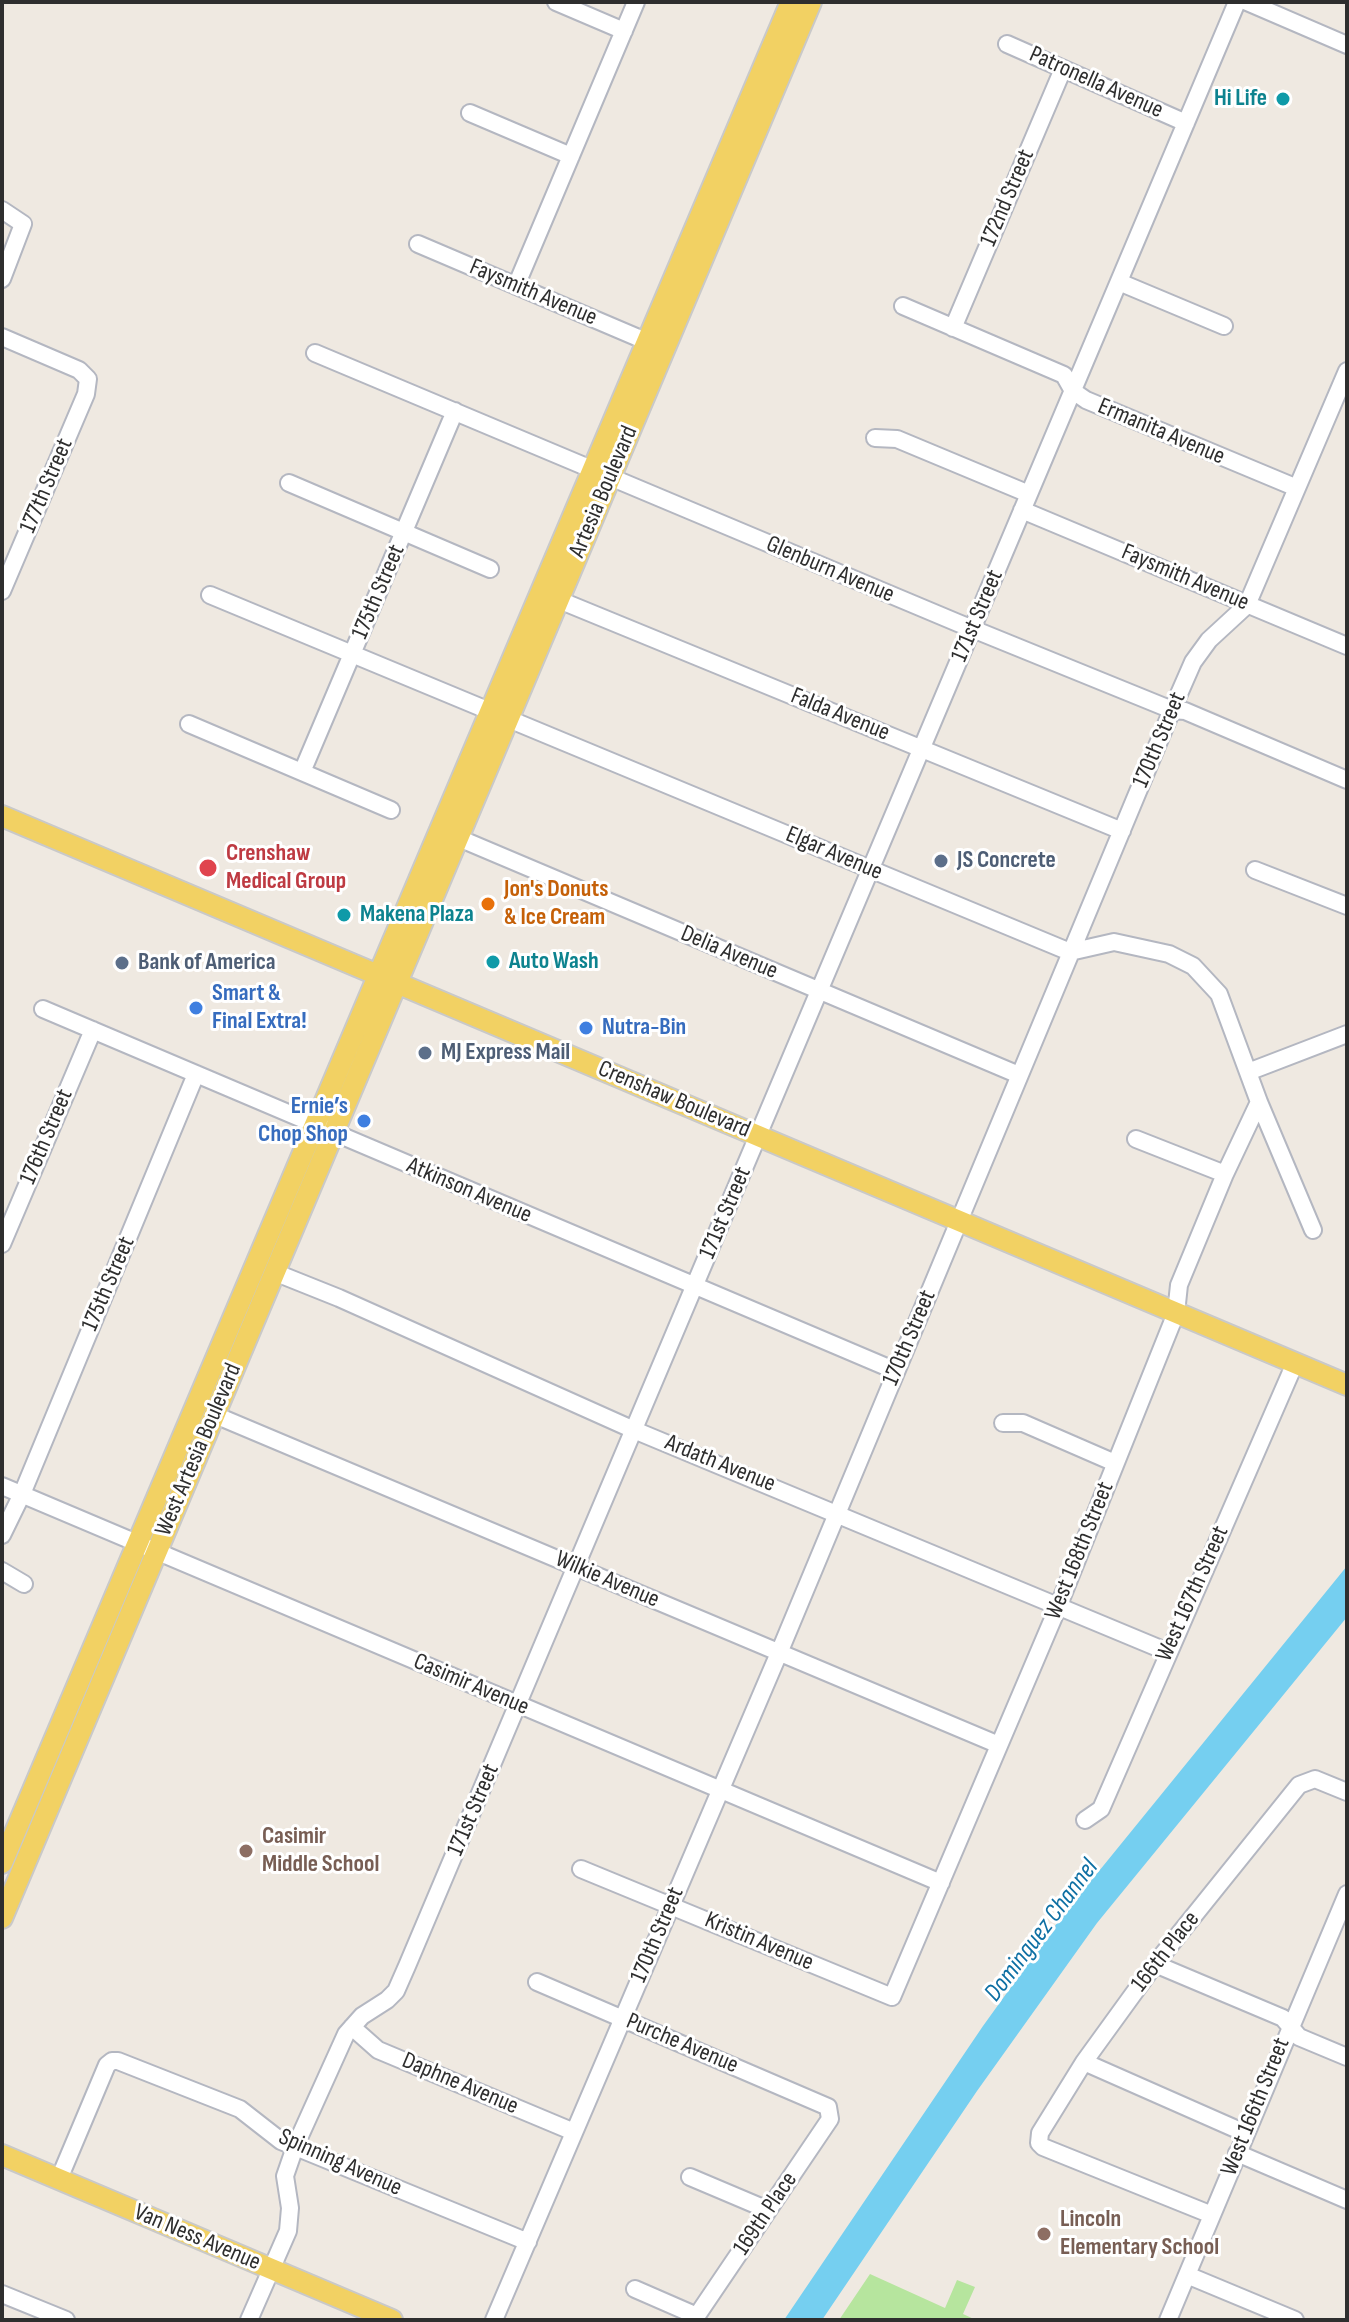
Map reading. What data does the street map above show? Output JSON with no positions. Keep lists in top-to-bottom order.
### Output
{
  "streets": {
    "main road": [
      "Artesia Boulevard",
      "Crenshaw Boulevard",
      "West Artesia Boulevard",
      "Van Ness Avenue"
    ],
    "street": [
      "Patronella Avenue",
      "172nd Street",
      "Faysmith Avenue",
      "Ermanita Avenue",
      "177th Street",
      "Glenburn Avenue",
      "175th Street",
      "171st Street",
      "Falda Avenue",
      "170th Street",
      "Elgar Avenue",
      "Delia Avenue",
      "176th Street",
      "Atkinson Avenue",
      "Ardath Avenue",
      "West 168th Street",
      "Wilkie Avenue",
      "West 167th Street",
      "Casimir Avenue",
      "Kristin Avenue",
      "166th Place",
      "Purche Avenue",
      "Daphne Avenue",
      "West 166th Street",
      "Spinning Avenue",
      "169th Place"
    ]
  },
  "crossings": [
    ["Patronella Avenue", "172nd Street"],
    ["Patronella Avenue", "171st Street"],
    ["172nd Street", "Ermanita Avenue"],
    ["Faysmith Avenue", "Artesia Boulevard"],
    ["Faysmith Avenue", "171st Street"],
    ["Faysmith Avenue", "170th Street"],
    ["Ermanita Avenue", "171st Street"],
    ["Ermanita Avenue", "170th Street"],
    ["Artesia Boulevard", "Glenburn Avenue"],
    ["Artesia Boulevard", "Falda Avenue"],
    ["Artesia Boulevard", "Elgar Avenue"],
    ["Artesia Boulevard", "Delia Avenue"],
    ["Artesia Boulevard", "Crenshaw Boulevard"],
    ["Artesia Boulevard", "West Artesia Boulevard"],
    ["Glenburn Avenue", "175th Street"],
    ["Glenburn Avenue", "171st Street"],
    ["Glenburn Avenue", "170th Street"],
    ["175th Street", "Elgar Avenue"],
    ["175th Street", "Atkinson Avenue"],
    ["175th Street", "Casimir Avenue"],
    ["171st Street", "Falda Avenue"],
    ["171st Street", "Elgar Avenue"],
    ["171st Street", "Delia Avenue"],
    ["171st Street", "Crenshaw Boulevard"],
    ["171st Street", "Atkinson Avenue"],
    ["171st Street", "Ardath Avenue"],
    ["171st Street", "Wilkie Avenue"],
    ["171st Street", "Casimir Avenue"],
    ["171st Street", "Daphne Avenue"],
    ["171st Street", "Spinning Avenue"],
    ["171st Street", "Van Ness Avenue"],
    ["Falda Avenue", "170th Street"],
    ["170th Street", "Elgar Avenue"],
    ["170th Street", "Delia Avenue"],
    ["170th Street", "Crenshaw Boulevard"],
    ["170th Street", "Atkinson Avenue"],
    ["170th Street", "Ardath Avenue"],
    ["170th Street", "Wilkie Avenue"],
    ["170th Street", "Casimir Avenue"],
    ["170th Street", "Kristin Avenue"],
    ["170th Street", "Purche Avenue"],
    ["170th Street", "Daphne Avenue"],
    ["170th Street", "Spinning Avenue"],
    ["Crenshaw Boulevard", "West Artesia Boulevard"],
    ["Crenshaw Boulevard", "West 168th Street"],
    ["Crenshaw Boulevard", "West 167th Street"],
    ["176th Street", "Atkinson Avenue"],
    ["Atkinson Avenue", "West Artesia Boulevard"],
    ["West Artesia Boulevard", "Ardath Avenue"],
    ["West Artesia Boulevard", "Wilkie Avenue"],
    ["West Artesia Boulevard", "Casimir Avenue"],
    ["Ardath Avenue", "West 168th Street"],
    ["Ardath Avenue", "West 167th Street"],
    ["West 168th Street", "Wilkie Avenue"],
    ["West 168th Street", "Casimir Avenue"],
    ["West 168th Street", "Kristin Avenue"],
    ["166th Place", "West 166th Street"],
    ["Purche Avenue", "169th Place"],
    ["Spinning Avenue", "Van Ness Avenue"]
  ],
  "water": ["Dominguez Channel"],
  "places": [
    "Hi Life",
    "JS Concrete",
    "Crenshaw Medical Group",
    "Jon's Donuts & Ice Cream",
    "Makena Plaza",
    "Auto Wash",
    "Bank of America",
    "Smart & Final Extra!",
    "Nutra-Bin",
    "MJ Express Mail",
    "Ernie’s Chop Shop",
    "Casimir Middle School",
    "Lincoln Elementary School"
  ]
}
